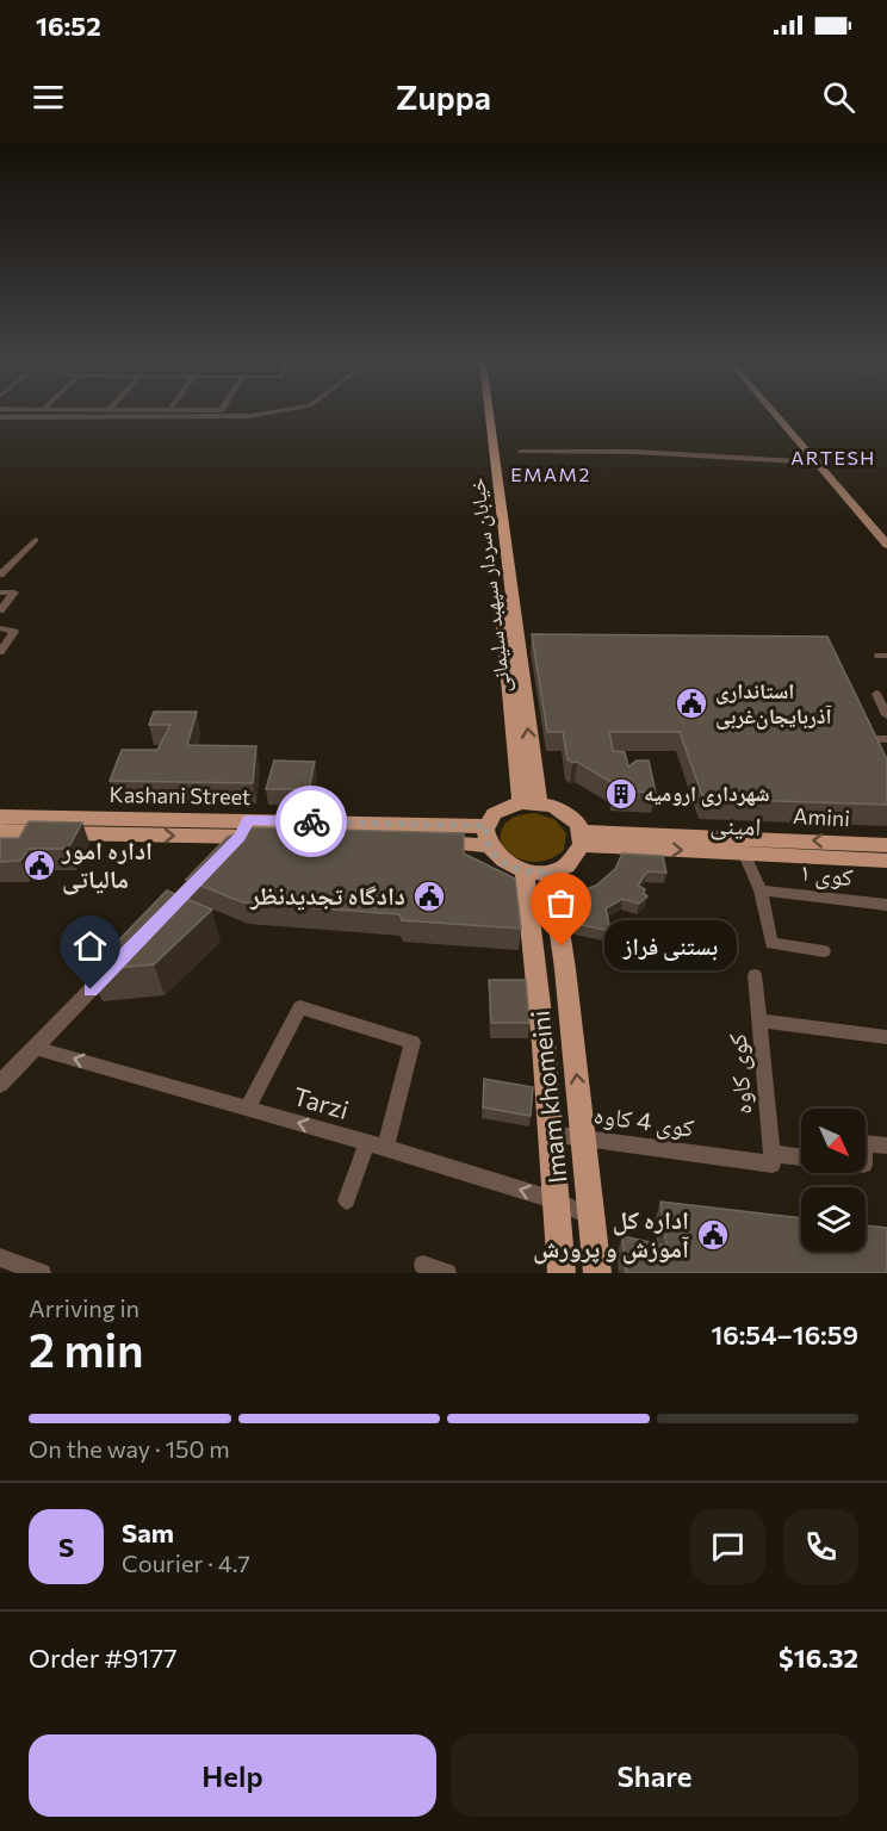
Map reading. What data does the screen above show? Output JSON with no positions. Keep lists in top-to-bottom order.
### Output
{
  "streets": {
    "main road": [
      "خیابان سردار سپهبد سلیمانی",
      "Kashani Street",
      "Amini",
      "امینی",
      "Imam khomeini"
    ],
    "street": [
      "کوی ۱",
      "کوی کاوه",
      "Tarzi",
      "کوی 4 کاوه"
    ]
  },
  "crossings": [
    ["خیابان سردار سپهبد سلیمانی", "امینی"],
    ["خیابان سردار سپهبد سلیمانی", "Imam khomeini"],
    ["Amini", "امینی"],
    ["امینی", "Imam khomeini"],
    ["کوی کاوه", "کوی 4 کاوه"],
    ["Imam khomeini", "Tarzi"],
    ["Imam khomeini", "کوی 4 کاوه"]
  ],
  "one_way": ["Amini", "Tarzi"],
  "districts": ["ARTESH", "EMAM2"],
  "places": {
    "public building": [
      "استانداری آذربایجان‌غربی",
      "اداره امور مالیاتی",
      "دادگاه تجدیدنظر",
      "اداره کل آموزش و پرورش"
    ],
    "building": ["شهرداری ارومیه"],
    "other": ["بستنی فراز"]
  },
  "north": "bottom right",
  "page": {
    "status": "16:52",
    "header": "Zuppa",
    "bubble": "بستنی فراز",
    "heading": ["2 min", "Arriving in", "16:54–16:59"],
    "panel": [
      "Sam",
      "Courier · 4.7",
      "Order #9177",
      "$16.32"
    ],
    "bar": "On the way · 150 m",
    "round": "S",
    "buttons": ["Help", "Share"]
  }
}
